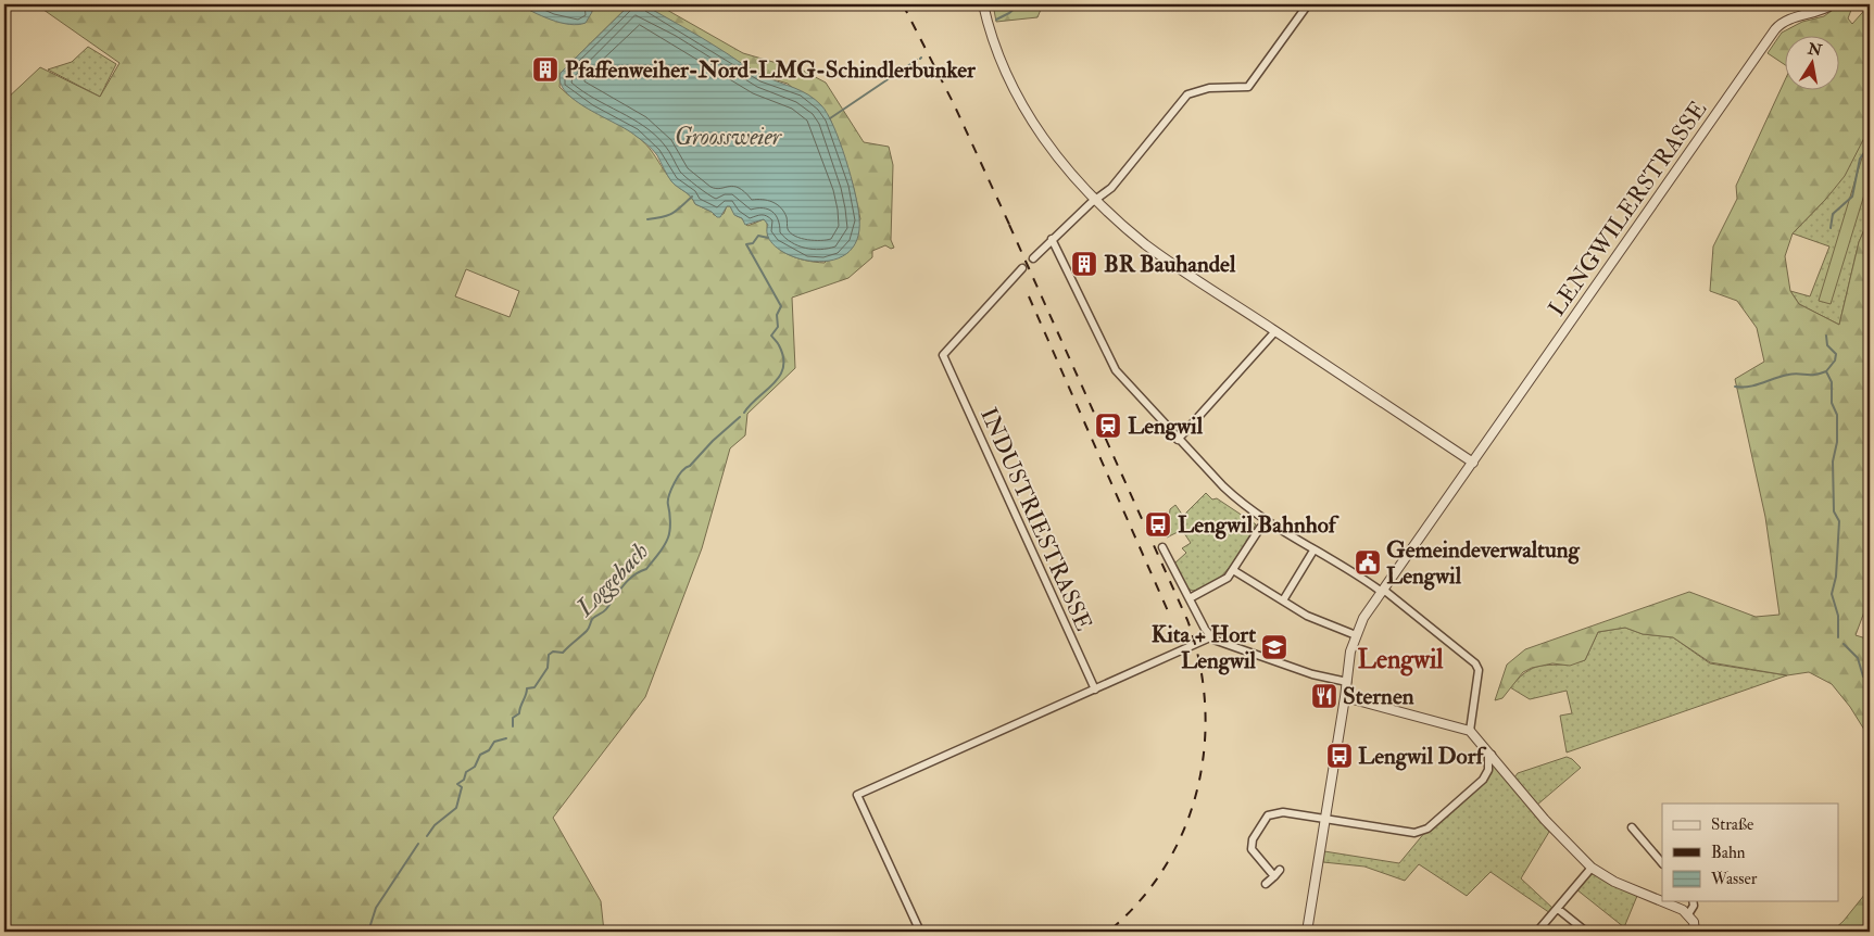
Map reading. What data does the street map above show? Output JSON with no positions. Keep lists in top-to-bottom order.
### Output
{
  "streets": {
    "street": ["LENGWILERSTRASSE", "INDUSTRIESTRASSE"]
  },
  "districts": ["Lengwil"],
  "water": ["Groossweier", "Loggebach"],
  "places": {
    "building": ["Pfaffenweiher-Nord-LMG-Schindlerbunker", "BR Bauhandel"],
    "station": ["Lengwil"],
    "bus stop": ["Lengwil Bahnhof", "Lengwil Dorf"],
    "public building": ["Gemeindeverwaltung Lengwil"],
    "school or university": ["Kita + Hort Lengwil"],
    "restaurant": ["Sternen"]
  },
  "legend": ["Straße", "Bahn", "Wasser"],
  "north": "top"
}
